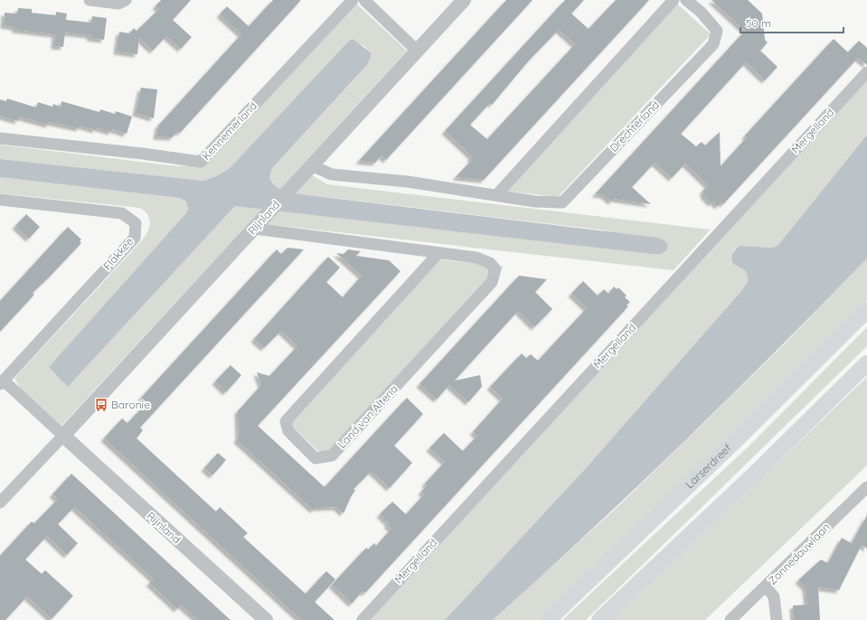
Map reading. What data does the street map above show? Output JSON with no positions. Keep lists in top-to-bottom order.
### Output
{
  "streets": {
    "main road": ["Larserdreef"],
    "street": [
      "Drechterland",
      "Kennemerland",
      "Mergelland",
      "Rijnland",
      "Flakkee",
      "Land van Altena",
      "Zonnedauwlaan"
    ]
  },
  "crossings": [
    ["Drechterland", "Rijnland"],
    ["Rijnland", "Flakkee"],
    ["Rijnland", "Land van Altena"]
  ],
  "places": {
    "bus stop": ["Baronie"]
  },
  "scale_bar": "50 m"
}
